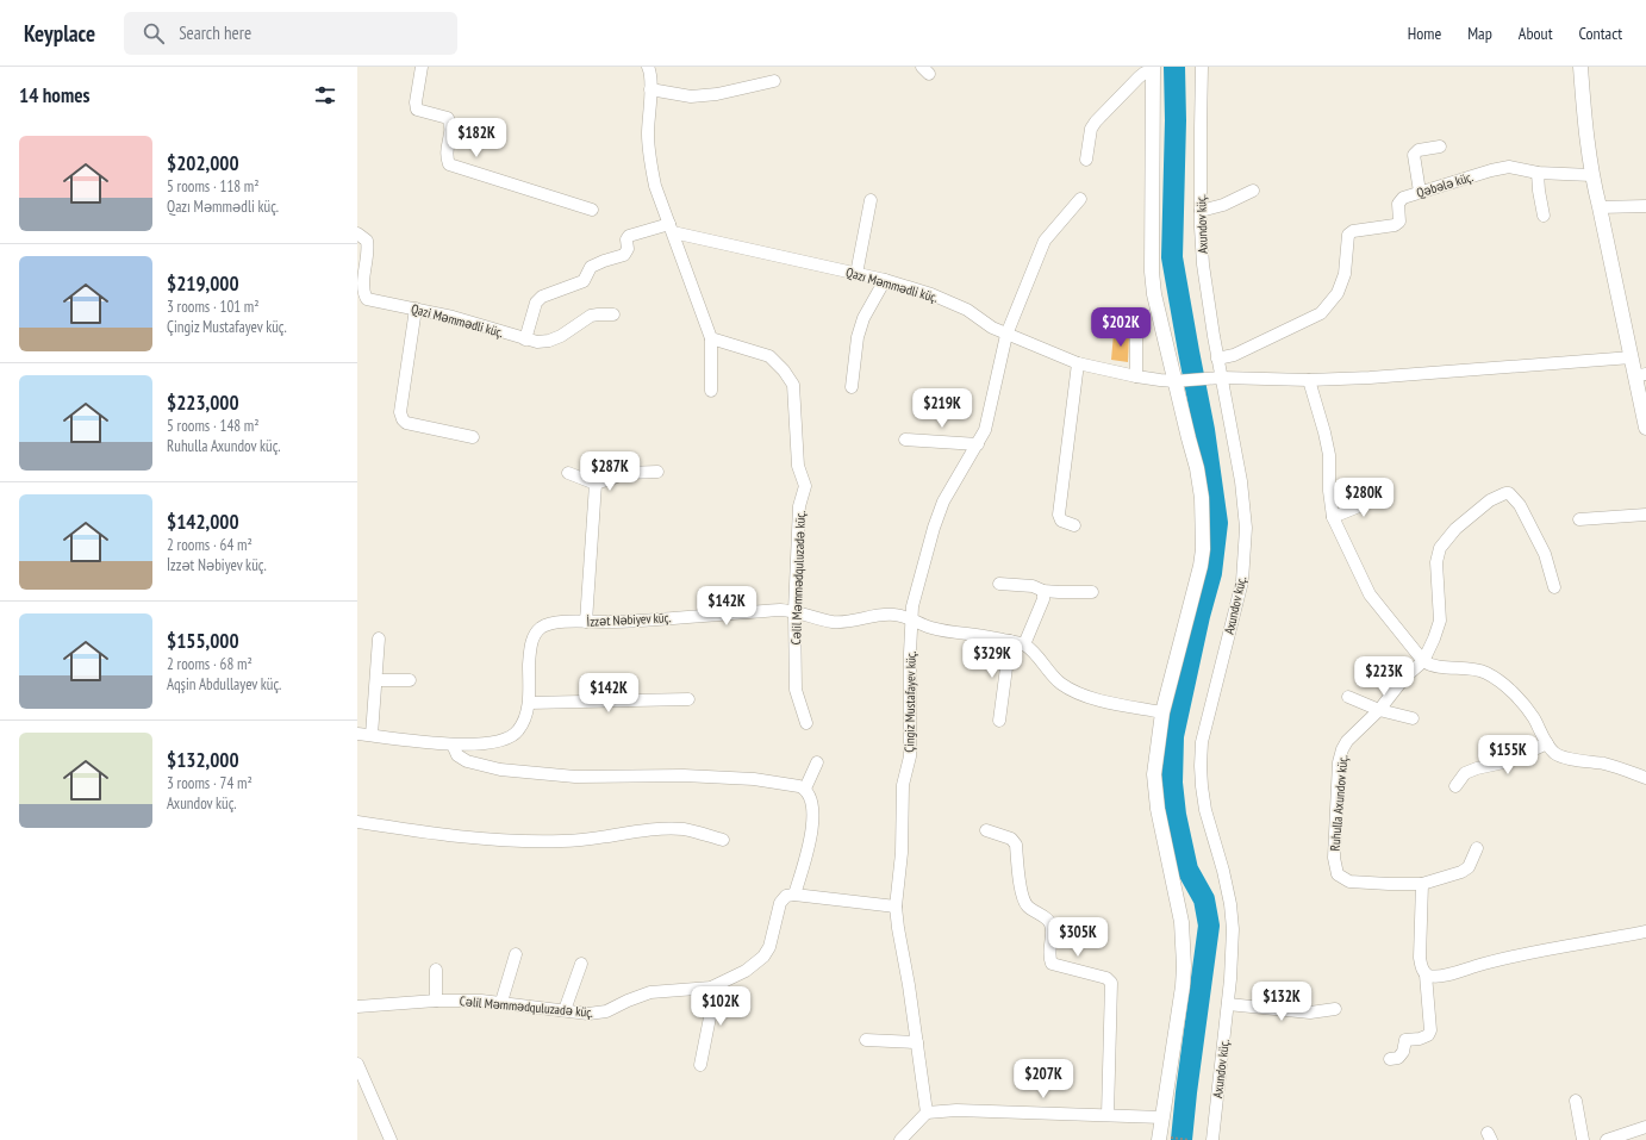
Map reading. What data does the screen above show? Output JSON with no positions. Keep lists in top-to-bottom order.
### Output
{
  "streets": {
    "street": [
      "Qəbələ küç.",
      "Axundov küç.",
      "Qazı Məmmədli küç.",
      "Qazi Məmmədli küç.",
      "Cəlil Məmmədquluzadə küç.",
      "İzzət Nəbiyev küç.",
      "Çingiz Mustafayev küç.",
      "Ruhulla Axundov küç."
    ]
  },
  "crossings": [
    ["Qəbələ küç.", "Axundov küç."],
    ["Axundov küç.", "Qazı Məmmədli küç."],
    ["Qazı Məmmədli küç.", "Çingiz Mustafayev küç."],
    ["Cəlil Məmmədquluzadə küç.", "İzzət Nəbiyev küç."],
    ["İzzət Nəbiyev küç.", "Çingiz Mustafayev küç."]
  ],
  "page": {
    "header": "Keyplace",
    "search": "Search here",
    "nav": [
      "Home",
      "Map",
      "About",
      "Contact"
    ],
    "heading": "14 homes",
    "price": [
      "$182K",
      "$202K",
      "$219K",
      "$287K",
      "$280K",
      "$142K",
      "$329K",
      "$223K",
      "$142K",
      "$155K",
      "$305K",
      "$132K",
      "$102K",
      "$207K"
    ],
    "list": [
      {
        "name": "$202,000",
        "note": "5 rooms · 118 m² · Qazı Məmmədli küç."
      },
      {
        "name": "$219,000",
        "note": "3 rooms · 101 m² · Çingiz Mustafayev küç."
      },
      {
        "name": "$223,000",
        "note": "5 rooms · 148 m² · Ruhulla Axundov küç."
      },
      {
        "name": "$142,000",
        "note": "2 rooms · 64 m² · İzzət Nəbiyev küç."
      },
      {
        "name": "$155,000",
        "note": "2 rooms · 68 m² · Aqşin Abdullayev küç."
      },
      {
        "name": "$132,000",
        "note": "3 rooms · 74 m² · Axundov küç."
      }
    ]
  }
}
